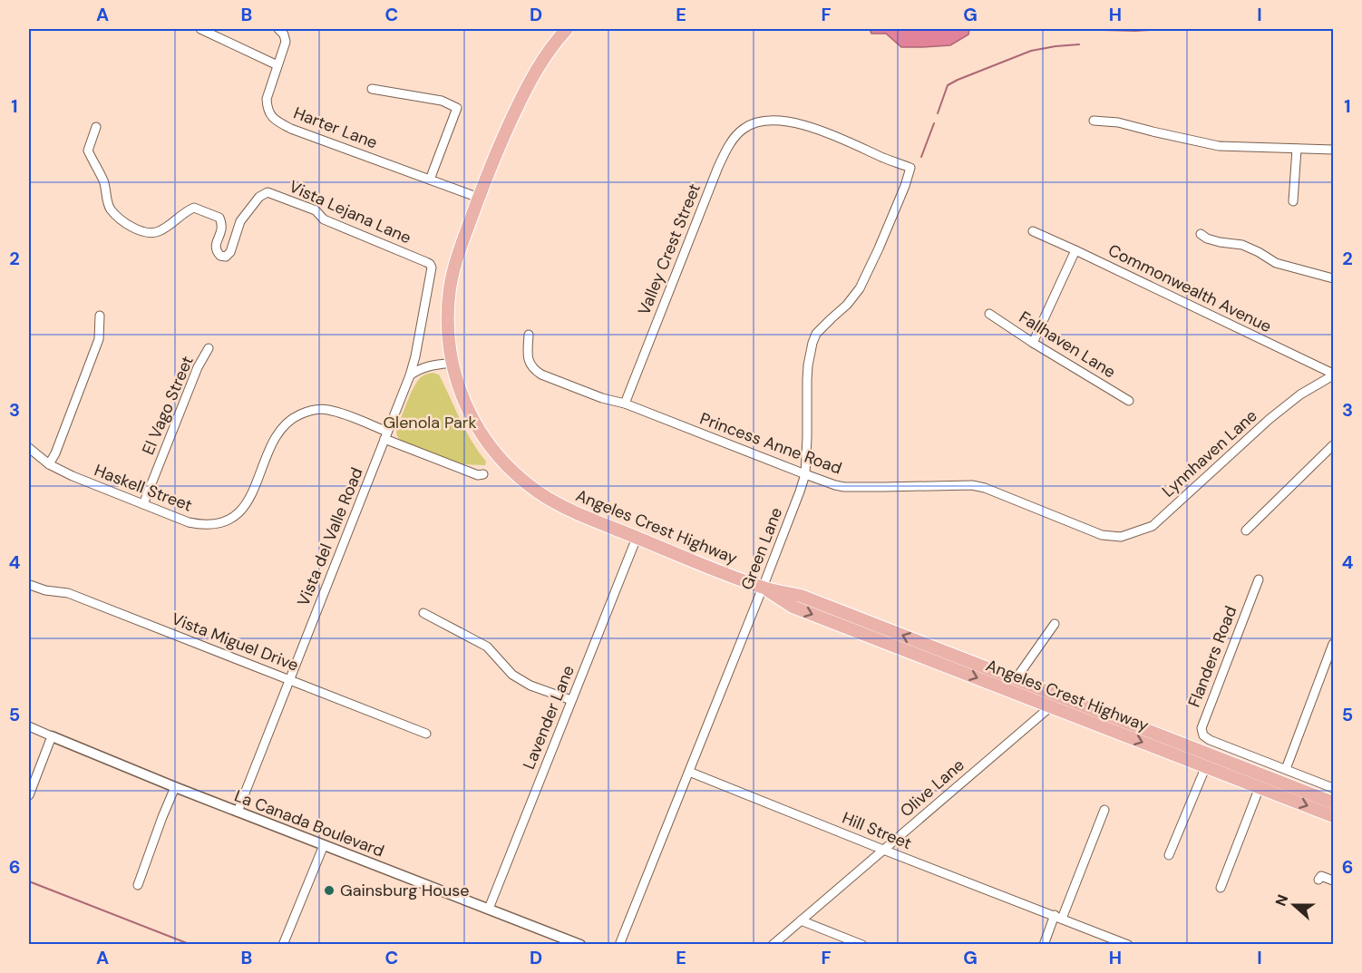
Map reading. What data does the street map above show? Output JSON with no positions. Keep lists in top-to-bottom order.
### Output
{
  "streets": {
    "main road": ["Angeles Crest Highway"],
    "street": [
      "Harter Lane",
      "Vista Lejana Lane",
      "Valley Crest Street",
      "Commonwealth Avenue",
      "Fallhaven Lane",
      "El Vago Street",
      "Princess Anne Road",
      "Lynnhaven Lane",
      "Haskell Street",
      "Vista del Valle Road",
      "Green Lane",
      "Vista Miguel Drive",
      "Flanders Road",
      "Lavender Lane",
      "Olive Lane",
      "La Canada Boulevard",
      "Hill Street"
    ]
  },
  "crossings": [
    ["Harter Lane", "Angeles Crest Highway"],
    ["Vista Lejana Lane", "Vista del Valle Road"],
    ["Valley Crest Street", "Princess Anne Road"],
    ["Valley Crest Street", "Green Lane"],
    ["Commonwealth Avenue", "Lynnhaven Lane"],
    ["El Vago Street", "Haskell Street"],
    ["Princess Anne Road", "Lynnhaven Lane"],
    ["Princess Anne Road", "Green Lane"],
    ["Haskell Street", "Vista del Valle Road"],
    ["Angeles Crest Highway", "Green Lane"],
    ["Angeles Crest Highway", "Lavender Lane"],
    ["Angeles Crest Highway", "Olive Lane"],
    ["Vista del Valle Road", "Vista Miguel Drive"],
    ["Vista del Valle Road", "La Canada Boulevard"],
    ["Green Lane", "Hill Street"],
    ["Lavender Lane", "La Canada Boulevard"],
    ["Olive Lane", "Hill Street"]
  ],
  "parks": ["Glenola Park"],
  "places": ["Gainsburg House"],
  "north": "left",
  "grid": {
    "columns": [
      "A",
      "B",
      "C",
      "D",
      "E",
      "F",
      "G",
      "H",
      "I"
    ],
    "rows": [
      "1",
      "2",
      "3",
      "4",
      "5",
      "6"
    ]
  }
}
